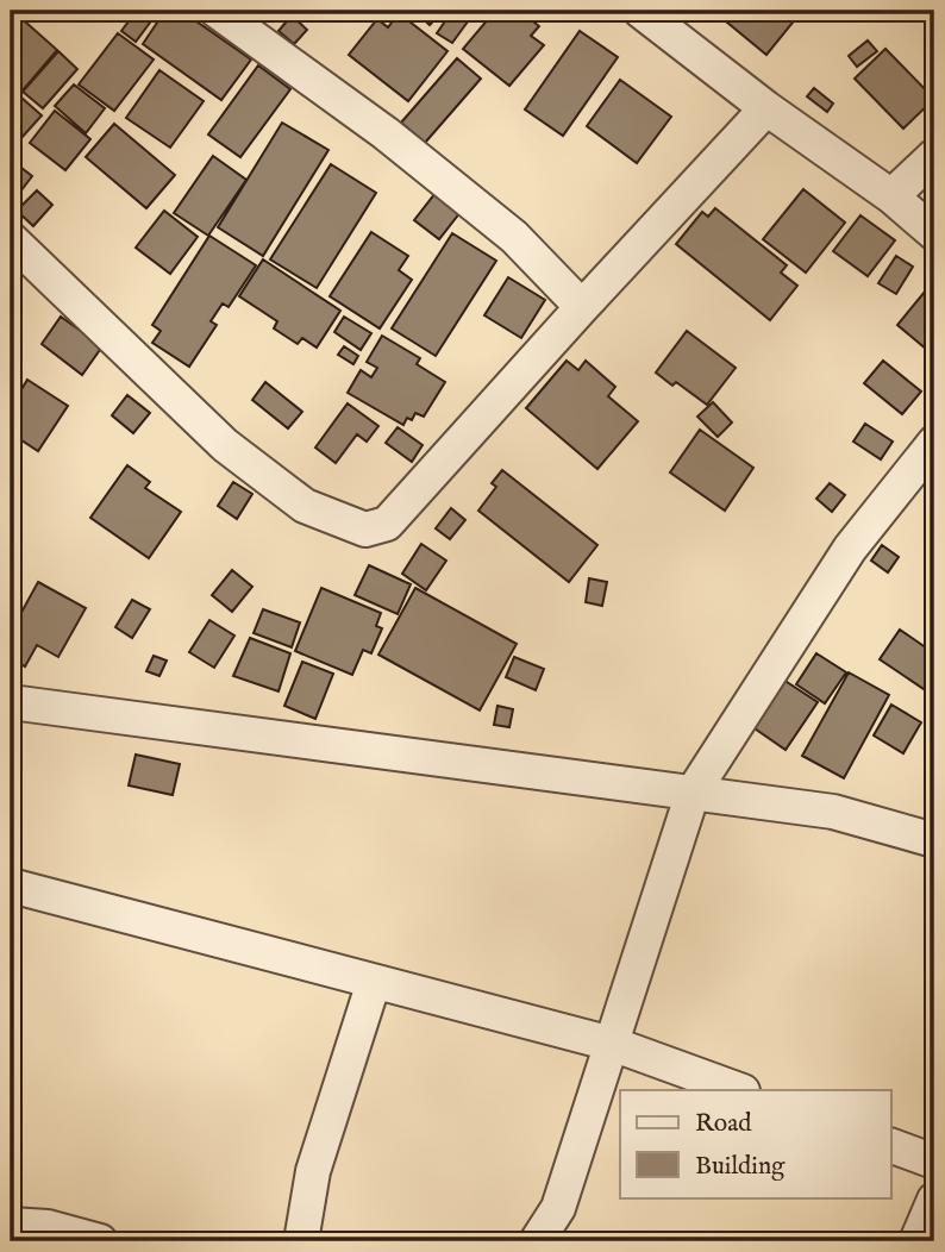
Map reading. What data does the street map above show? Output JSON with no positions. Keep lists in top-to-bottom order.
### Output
{
  "legend": ["Road", "Building"]
}
